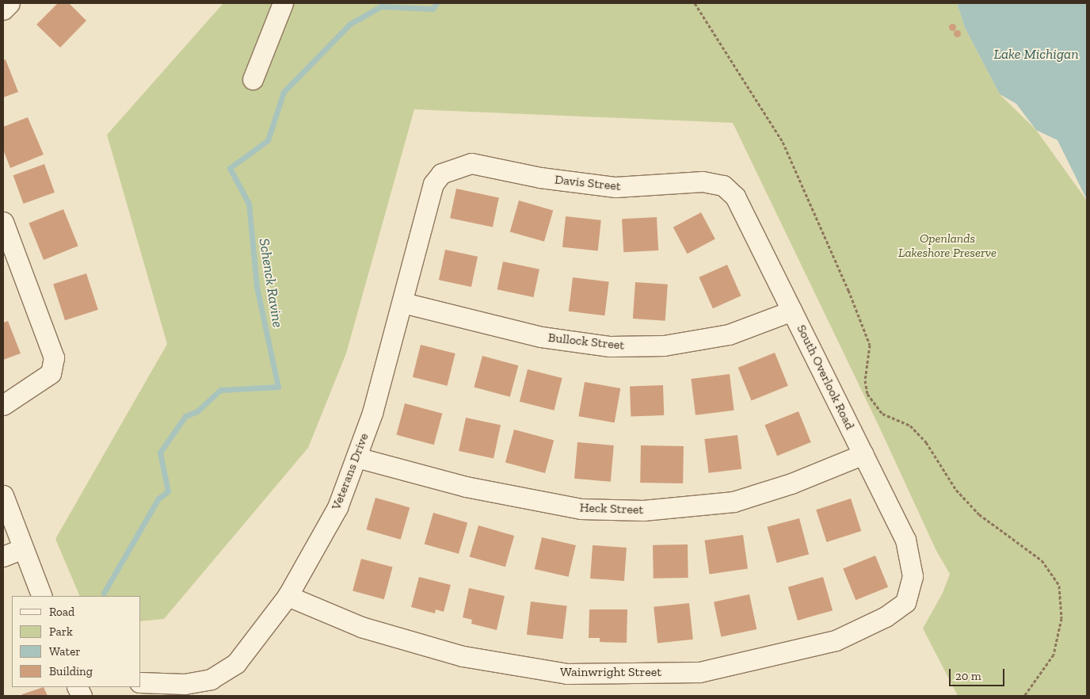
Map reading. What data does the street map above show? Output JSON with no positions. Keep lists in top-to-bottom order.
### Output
{
  "streets": {
    "street": [
      "Davis Street",
      "Bullock Street",
      "South Overlook Road",
      "Veterans Drive",
      "Heck Street",
      "Wainwright Street"
    ]
  },
  "crossings": [
    ["Davis Street", "South Overlook Road"],
    ["Davis Street", "Veterans Drive"],
    ["Bullock Street", "South Overlook Road"],
    ["Bullock Street", "Veterans Drive"],
    ["South Overlook Road", "Heck Street"],
    ["South Overlook Road", "Wainwright Street"],
    ["Veterans Drive", "Heck Street"],
    ["Veterans Drive", "Wainwright Street"]
  ],
  "water": ["Lake Michigan", "Schenck Ravine"],
  "parks": ["Openlands Lakeshore Preserve"],
  "legend": [
    "Road",
    "Park",
    "Water",
    "Building"
  ],
  "scale_bar": "20 m"
}
